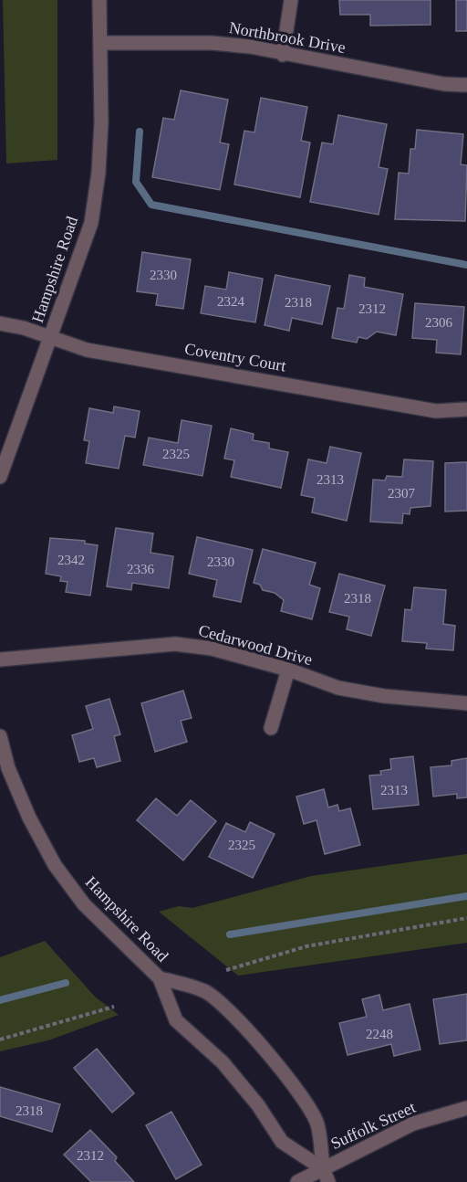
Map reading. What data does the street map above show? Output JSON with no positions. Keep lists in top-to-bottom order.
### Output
{
  "streets": {
    "street": [
      "Northbrook Drive",
      "Hampshire Road",
      "Coventry Court",
      "Cedarwood Drive",
      "Suffolk Street"
    ]
  },
  "crossings": [
    ["Northbrook Drive", "Hampshire Road"],
    ["Hampshire Road", "Coventry Court"],
    ["Hampshire Road", "Suffolk Street"]
  ],
  "house_numbers": [
    "2330",
    "2324",
    "2318",
    "2312",
    "2306",
    "2325",
    "2313",
    "2307",
    "2342",
    "2330",
    "2336",
    "2318",
    "2313",
    "2325",
    "2248",
    "2318",
    "2312"
  ]
}
